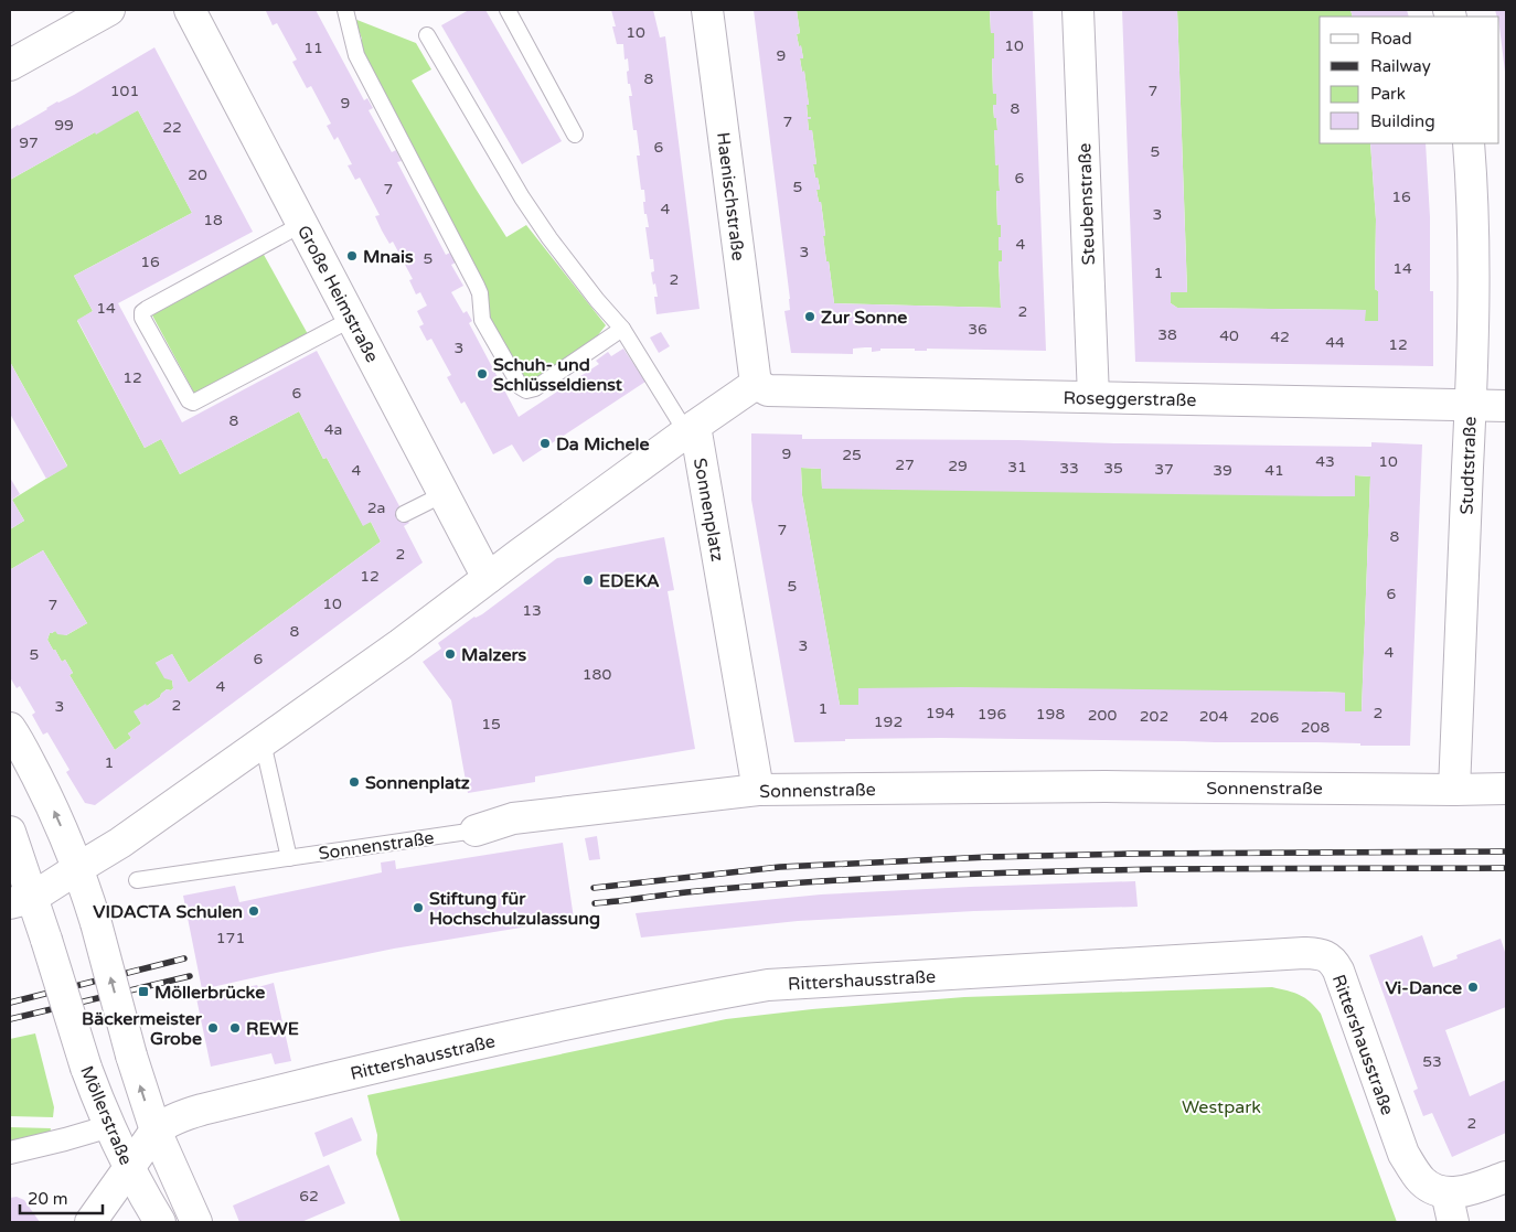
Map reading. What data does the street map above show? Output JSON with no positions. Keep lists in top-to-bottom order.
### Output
{
  "streets": {
    "street": [
      "Haenischstraße",
      "Steubenstraße",
      "Große Heimstraße",
      "Roseggerstraße",
      "Studtstraße",
      "Sonnenplatz",
      "Sonnenstraße",
      "Rittershausstraße",
      "Möllerstraße"
    ]
  },
  "crossings": [
    ["Haenischstraße", "Roseggerstraße"],
    ["Haenischstraße", "Sonnenplatz"],
    ["Steubenstraße", "Roseggerstraße"],
    ["Große Heimstraße", "Sonnenplatz"],
    ["Roseggerstraße", "Studtstraße"],
    ["Roseggerstraße", "Sonnenplatz"],
    ["Studtstraße", "Sonnenstraße"],
    ["Sonnenplatz", "Sonnenstraße"],
    ["Sonnenplatz", "Möllerstraße"],
    ["Rittershausstraße", "Möllerstraße"]
  ],
  "parks": ["Westpark"],
  "places": {
    "other": [
      "Mnais",
      "Zur Sonne",
      "Schuh- und Schlüsseldienst",
      "Da Michele",
      "EDEKA",
      "Malzers",
      "Sonnenplatz",
      "Stiftung für Hochschulzulassung",
      "VIDACTA Schulen",
      "Vi-Dance",
      "Bäckermeister Grobe",
      "REWE"
    ],
    "transit": ["Möllerbrücke"]
  },
  "house_numbers": [
    "10",
    "10",
    "11",
    "9",
    "8",
    "101",
    "7",
    "9",
    "8",
    "7",
    "99",
    "22",
    "97",
    "6",
    "5",
    "20",
    "6",
    "5",
    "7",
    "16",
    "4",
    "3",
    "18",
    "4",
    "3",
    "5",
    "16",
    "14",
    "1",
    "2",
    "14",
    "2",
    "36",
    "38",
    "40",
    "42",
    "44",
    "12",
    "3",
    "12",
    "6",
    "8",
    "4a",
    "9",
    "25",
    "43",
    "10",
    "27",
    "29",
    "31",
    "33",
    "35",
    "37",
    "4",
    "39",
    "41",
    "2a",
    "7",
    "8",
    "2",
    "12",
    "5",
    "6",
    "10",
    "7",
    "13",
    "8",
    "3",
    "4",
    "5",
    "6",
    "180",
    "4",
    "2",
    "3",
    "1",
    "194",
    "2",
    "196",
    "198",
    "200",
    "202",
    "204",
    "206",
    "192",
    "15",
    "208",
    "1",
    "171",
    "53",
    "2",
    "62"
  ],
  "legend": [
    "Road",
    "Railway",
    "Park",
    "Building"
  ],
  "scale_bar": "20 m"
}
